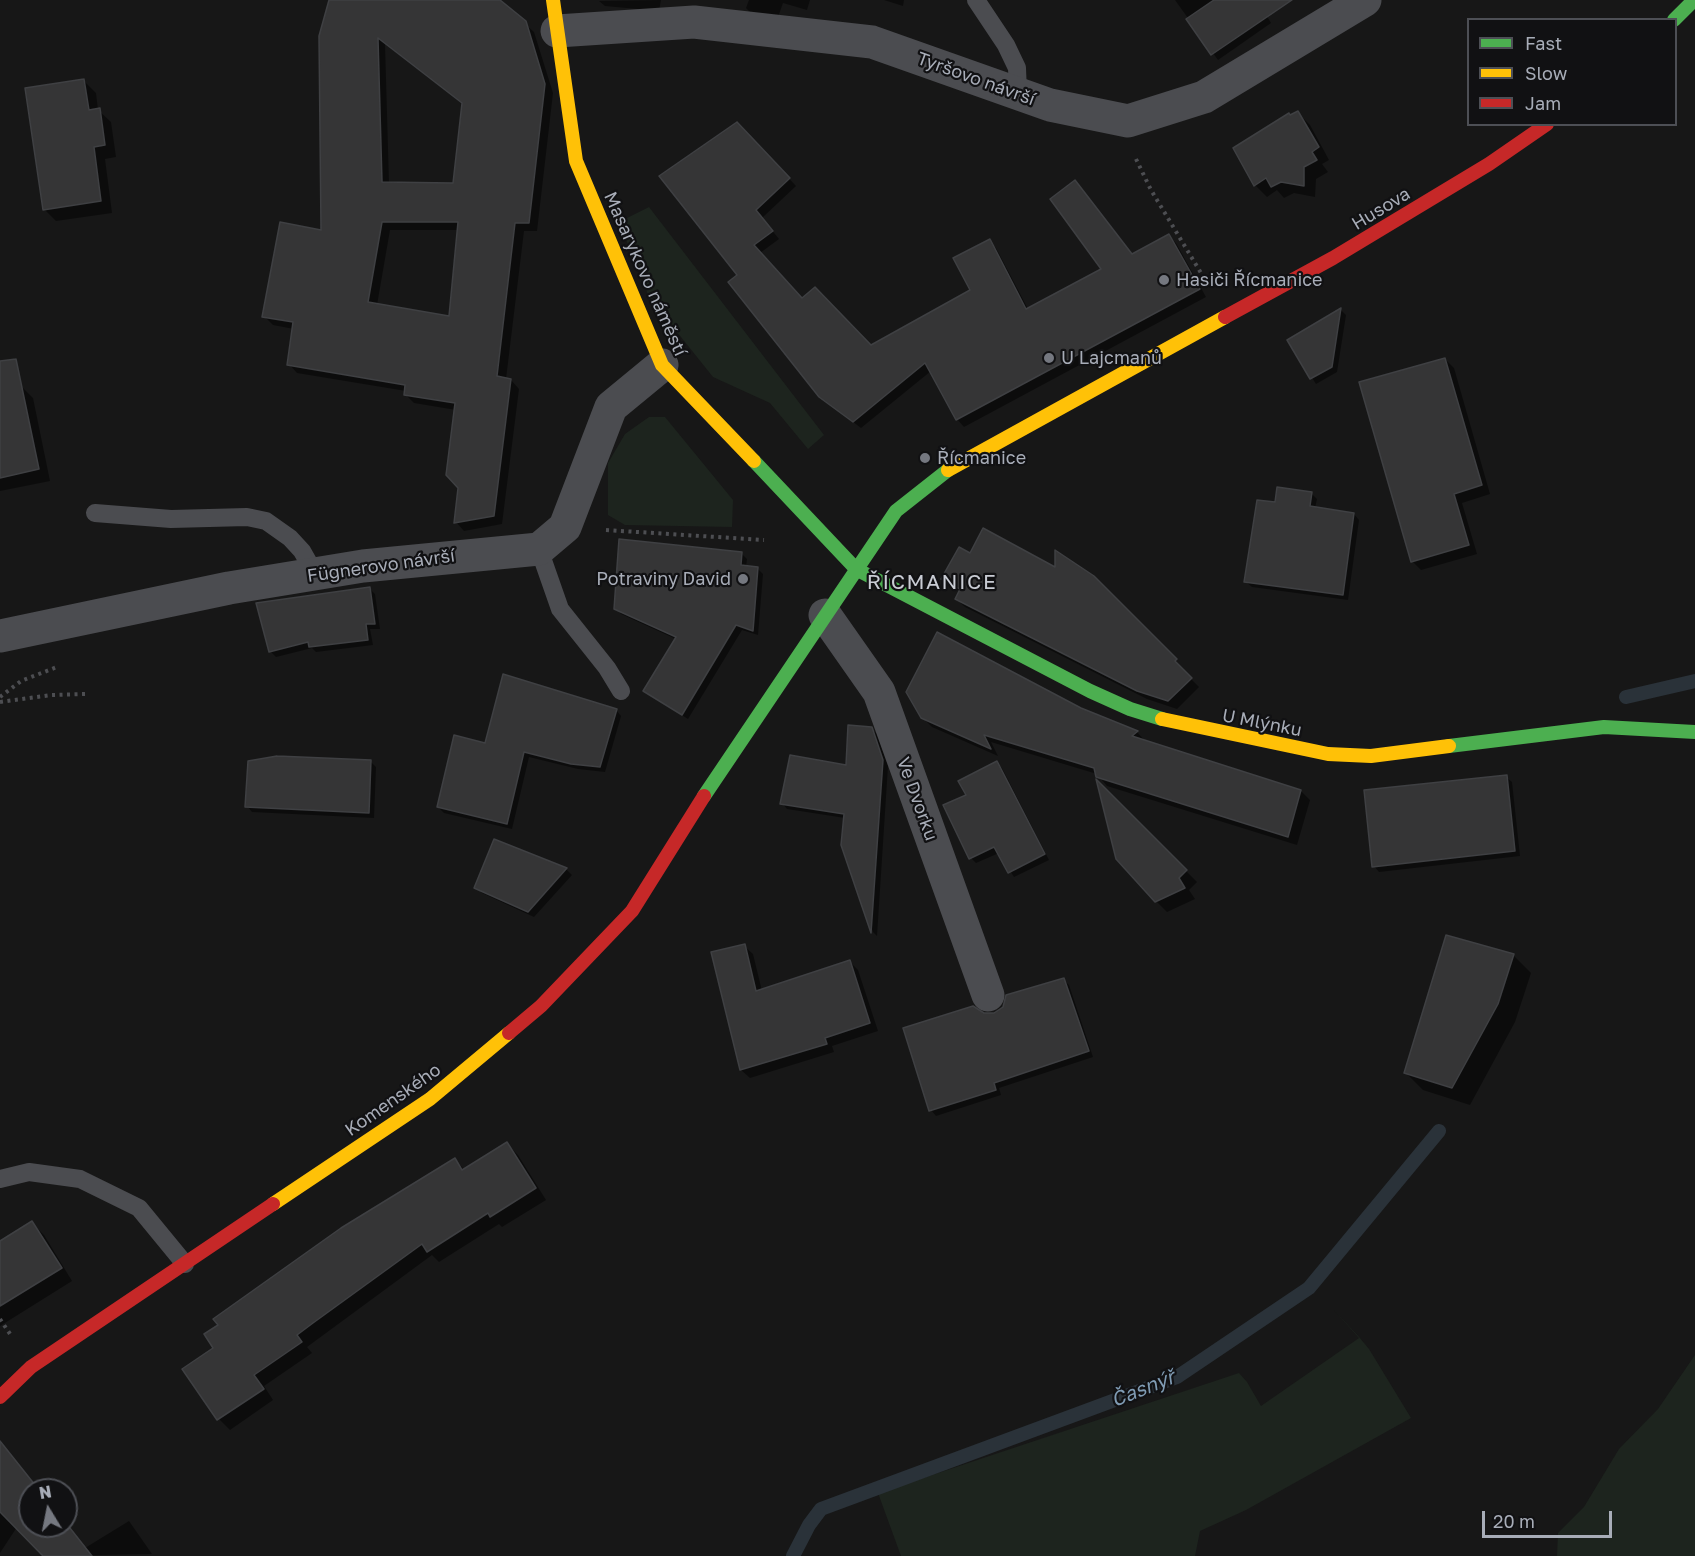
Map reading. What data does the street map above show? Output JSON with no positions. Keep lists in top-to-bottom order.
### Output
{
  "streets": {
    "main road": [
      "Husova",
      "Masarykovo náměstí",
      "U Mlýnku",
      "Komenského"
    ],
    "street": ["Tyršovo návrší", "Fügnerovo návrší", "Ve Dvorku"]
  },
  "crossings": [
    ["Tyršovo návrší", "Masarykovo náměstí"],
    ["Masarykovo náměstí", "U Mlýnku"],
    ["Ve Dvorku", "Komenského"]
  ],
  "districts": ["ŘÍCMANICE"],
  "water": ["Časnýř"],
  "places": [
    "Hasiči Řícmanice",
    "U Lajcmanů",
    "Řícmanice",
    "Potraviny David"
  ],
  "legend": ["Fast", "Slow", "Jam"],
  "scale_bar": "20 m",
  "north": "top"
}
